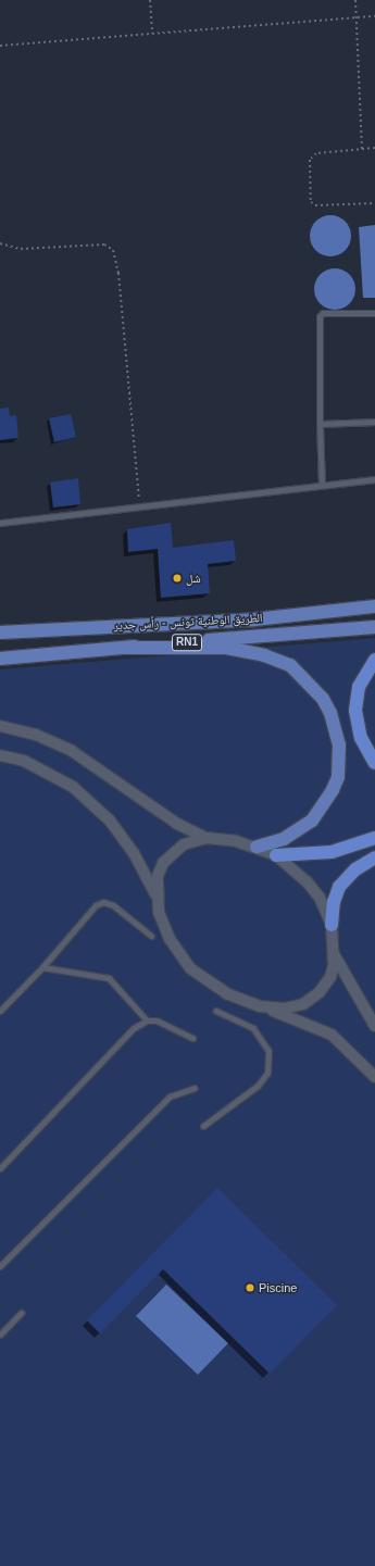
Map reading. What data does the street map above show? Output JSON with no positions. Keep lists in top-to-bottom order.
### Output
{
  "streets": {
    "main road": ["الطريق الوطنية تونس - رأس جدير", "RN1"]
  },
  "places": ["شل", "Piscine"]
}
